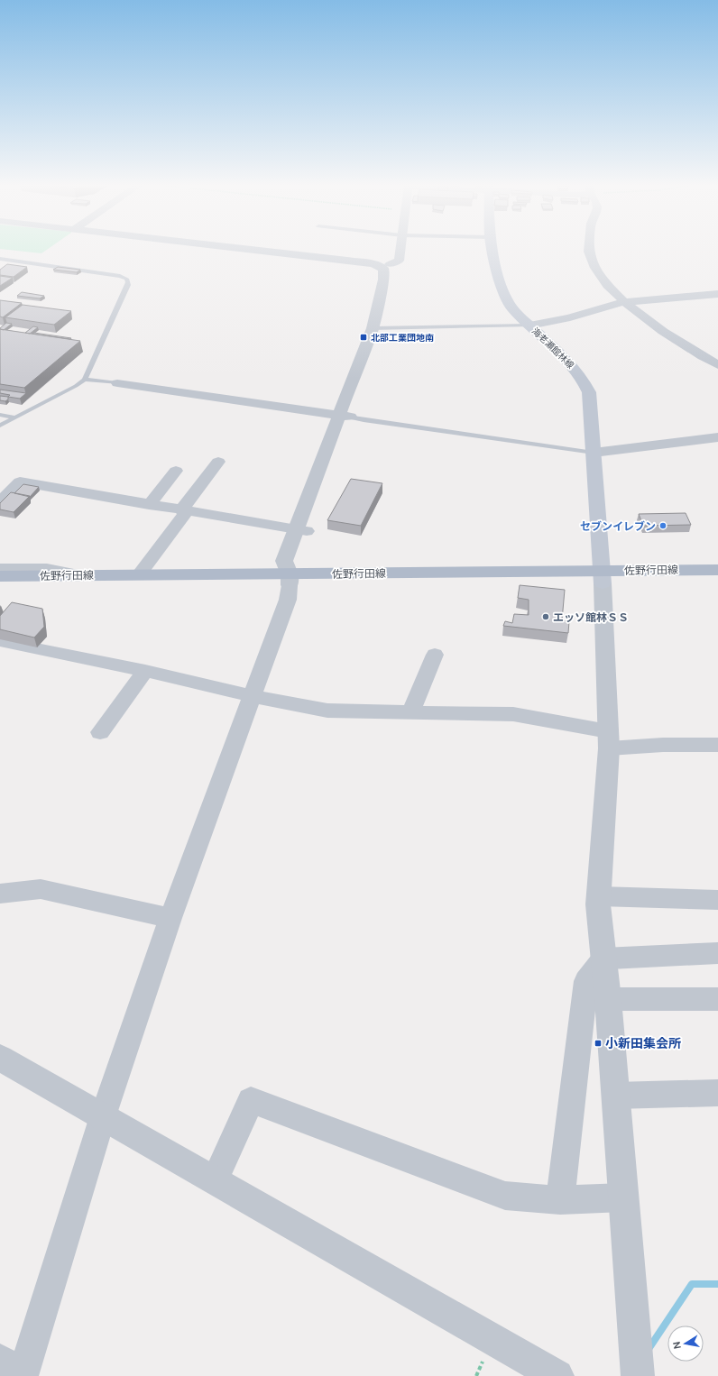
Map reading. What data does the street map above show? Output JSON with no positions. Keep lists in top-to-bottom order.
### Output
{
  "streets": {
    "main road": ["海老瀬館林線", "佐野行田線"]
  },
  "crossings": [
    ["海老瀬館林線", "佐野行田線"]
  ],
  "places": {
    "transit": ["北部工業団地南", "小新田集会所"],
    "other": ["セブンイレブン", "エッソ館林ＳＳ"]
  },
  "north": "left"
}
